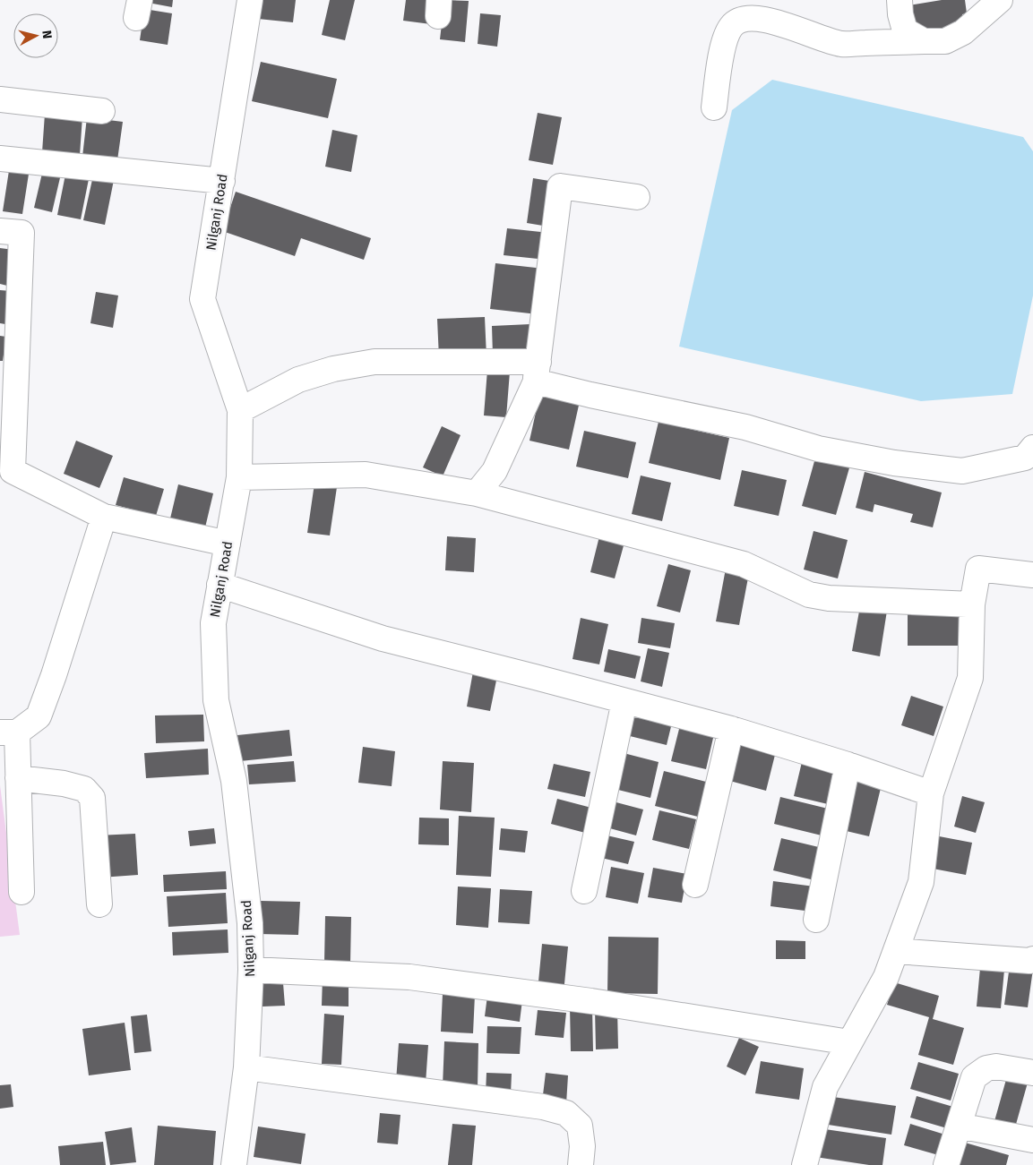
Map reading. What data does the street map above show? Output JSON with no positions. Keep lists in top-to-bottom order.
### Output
{
  "streets": {
    "street": ["Nilganj Road"]
  },
  "north": "right"
}
